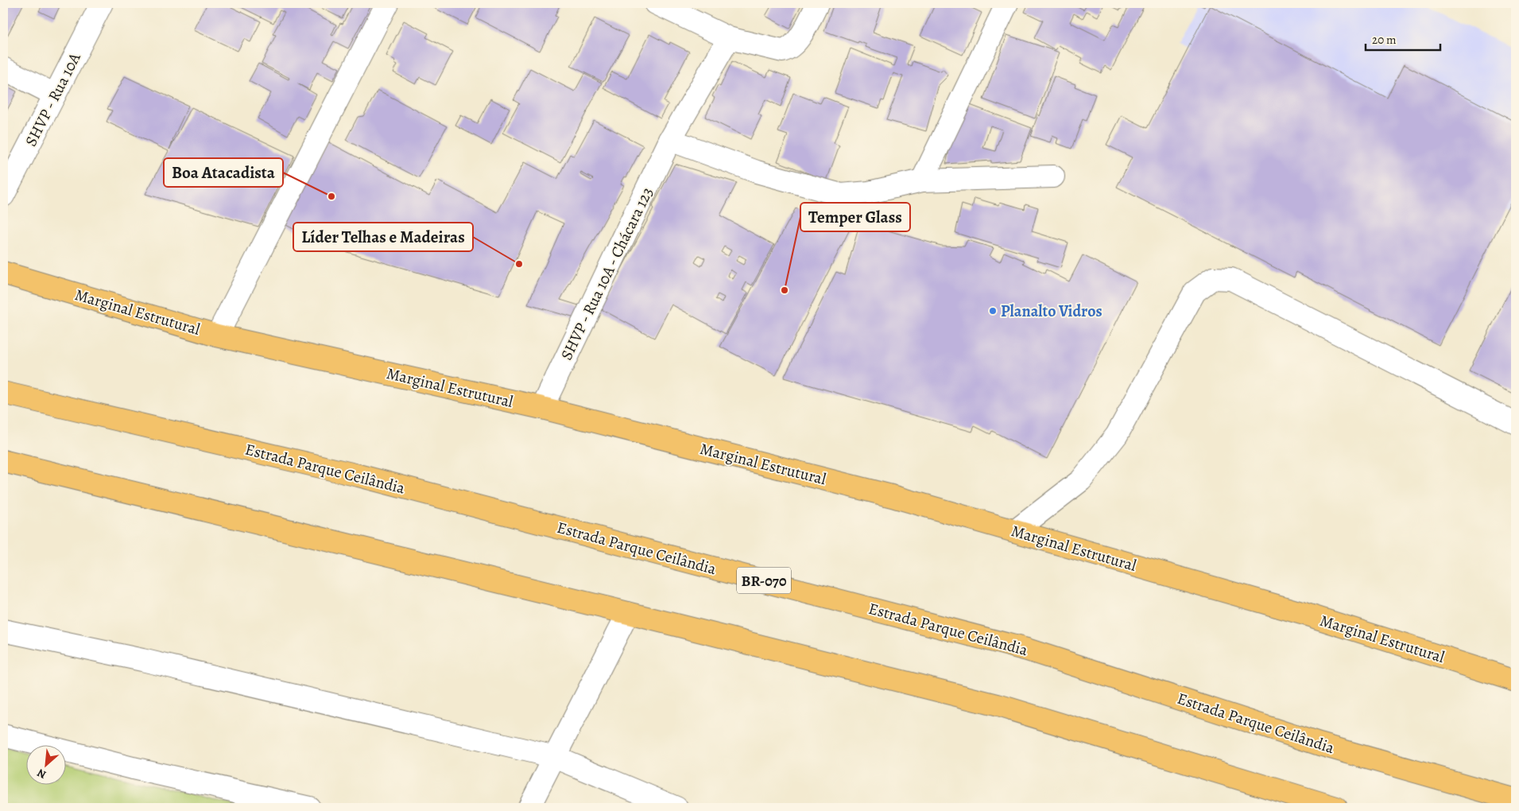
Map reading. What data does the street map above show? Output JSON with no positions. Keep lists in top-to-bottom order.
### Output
{
  "streets": {
    "main road": ["Marginal Estrutural", "Estrada Parque Ceilândia", "BR-070"],
    "street": ["SHVP - Rua 10A", "SHVP - Rua 10A - Chácara 123"]
  },
  "crossings": [
    ["SHVP - Rua 10A - Chácara 123", "Marginal Estrutural"]
  ],
  "places": [
    "Boa Atacadista",
    "Líder Telhas e Madeiras",
    "Temper Glass",
    "Planalto Vidros"
  ],
  "scale_bar": "20 m",
  "north": "bottom left"
}
